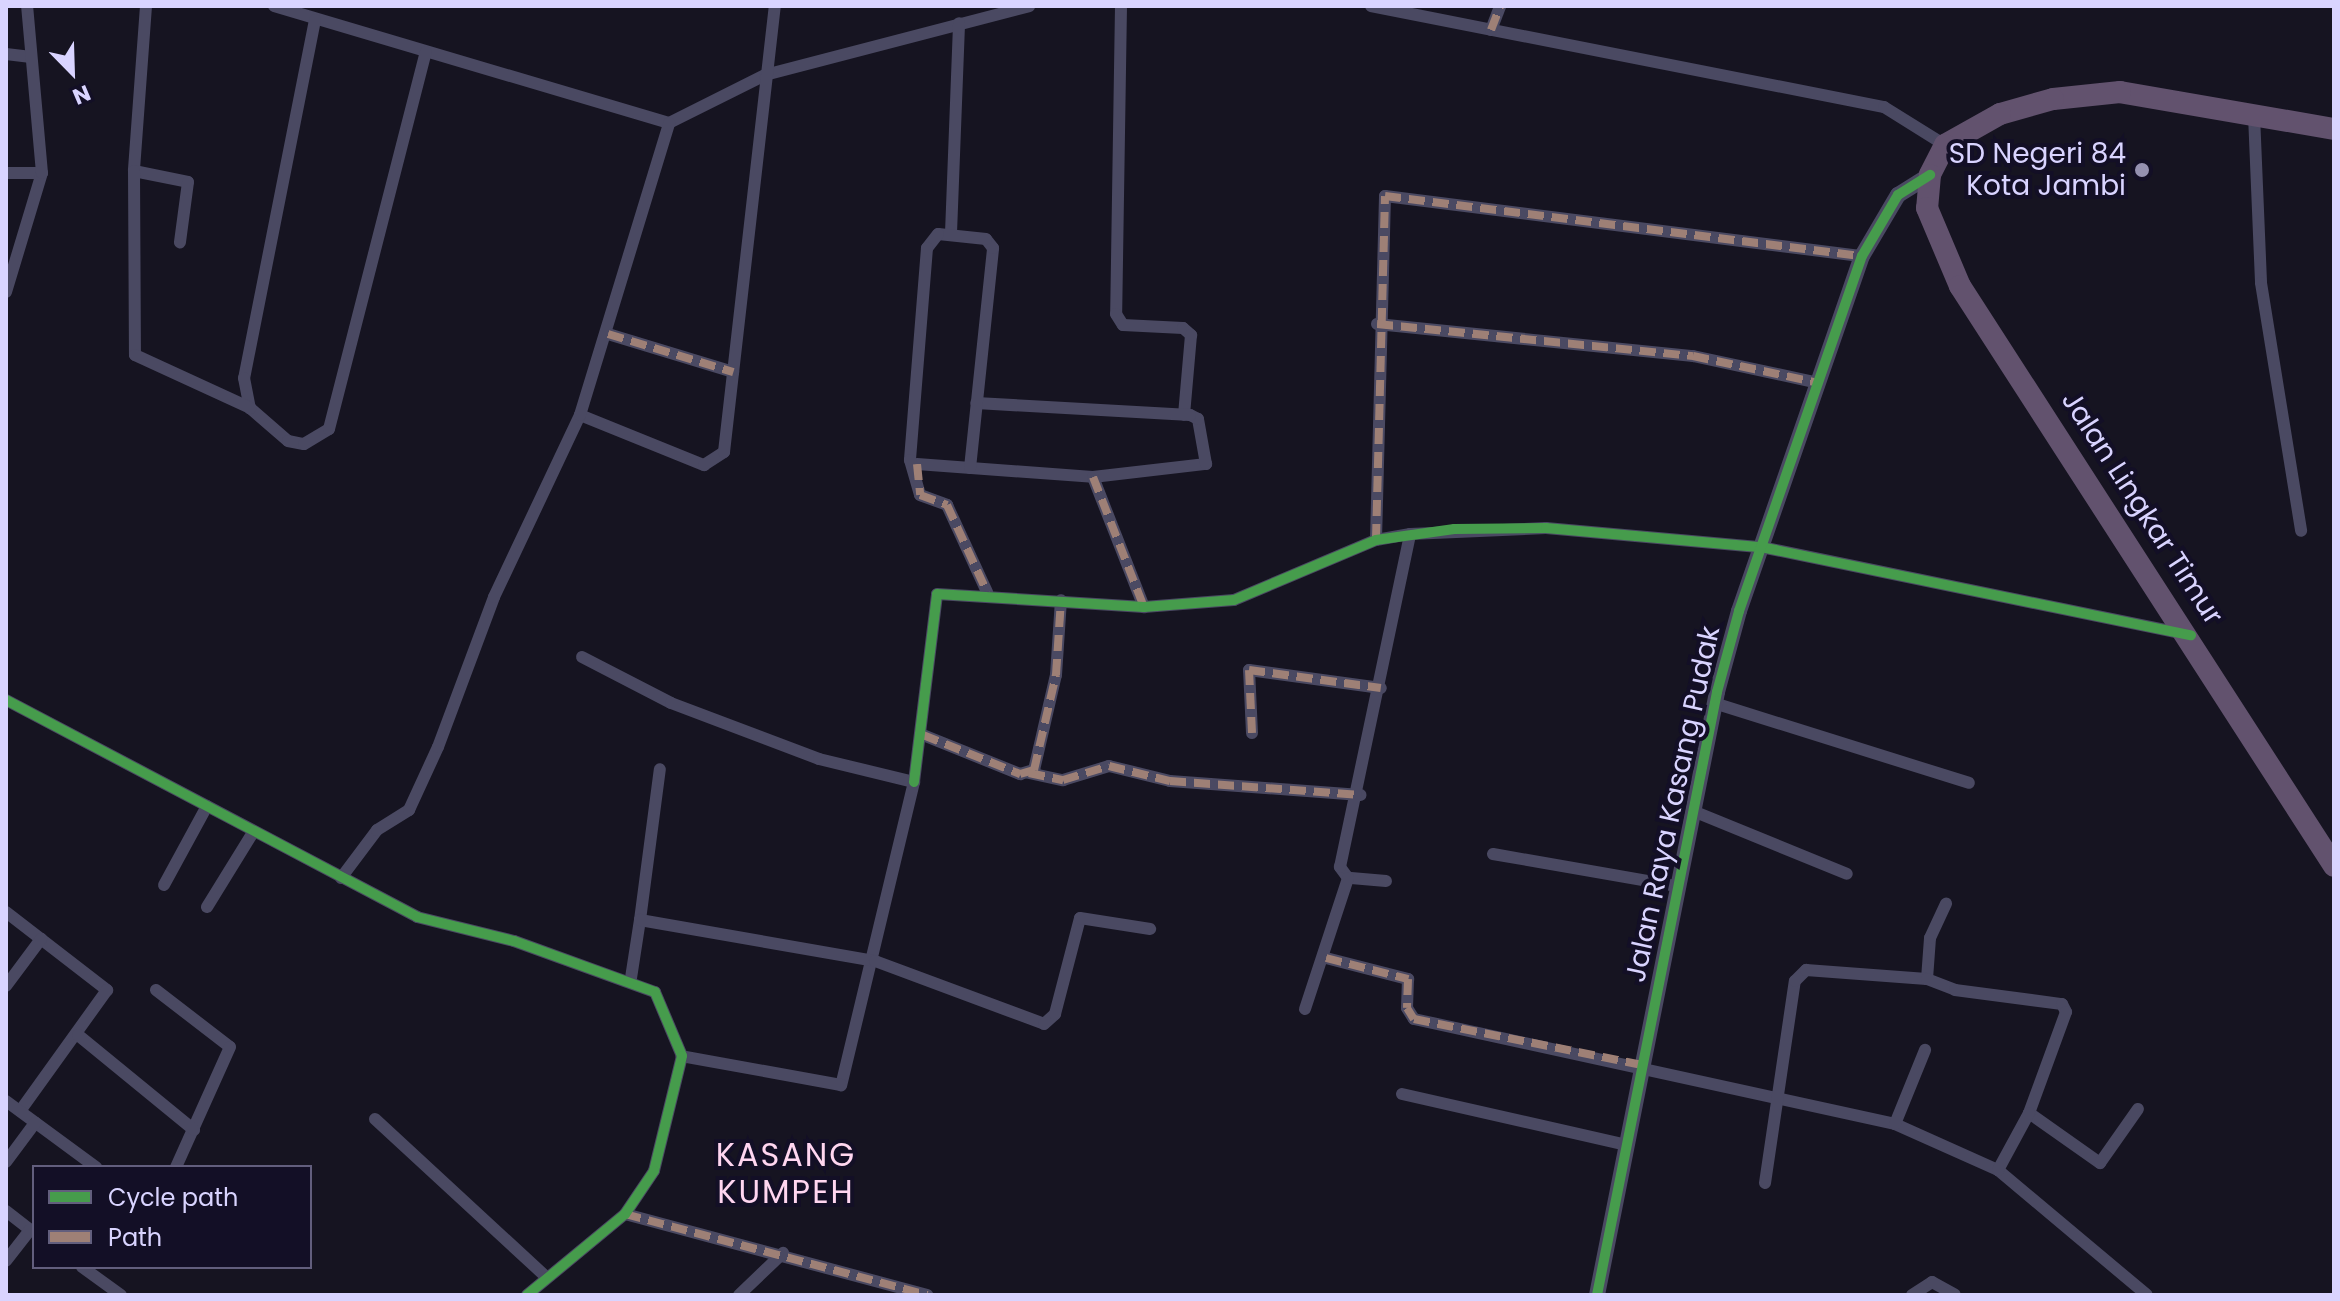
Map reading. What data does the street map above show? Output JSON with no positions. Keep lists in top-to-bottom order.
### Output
{
  "streets": {
    "highway": ["Jalan Lingkar Timur"],
    "street": ["Jalan Raya Kasang Pudak"]
  },
  "crossings": [
    ["Jalan Lingkar Timur", "Jalan Raya Kasang Pudak"]
  ],
  "districts": ["KASANG KUMPEH"],
  "places": ["SD Negeri 84 Kota Jambi"],
  "legend": ["Cycle path", "Path"],
  "north": "bottom right"
}
